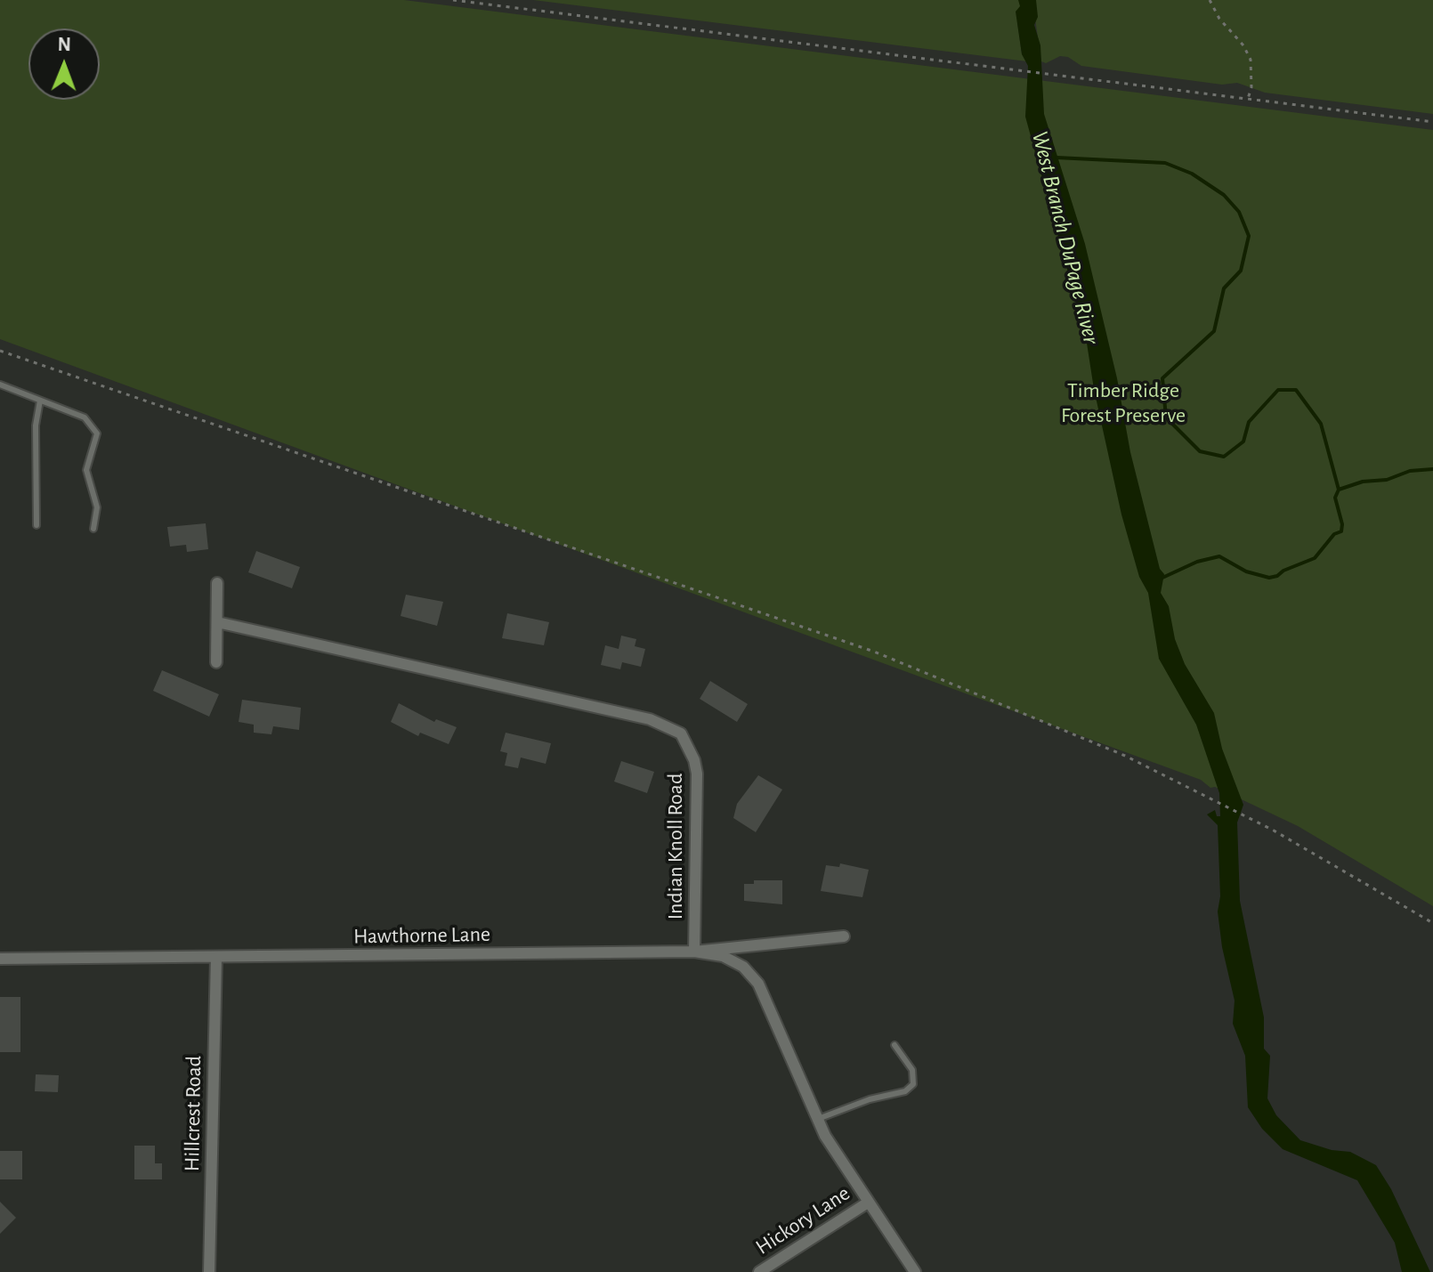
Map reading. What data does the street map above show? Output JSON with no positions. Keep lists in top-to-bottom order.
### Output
{
  "streets": {
    "street": [
      "Indian Knoll Road",
      "Hawthorne Lane",
      "Hillcrest Road",
      "Hickory Lane"
    ]
  },
  "crossings": [
    ["Indian Knoll Road", "Hawthorne Lane"],
    ["Hawthorne Lane", "Hillcrest Road"]
  ],
  "water": ["West Branch DuPage River"],
  "parks": ["Timber Ridge Forest Preserve"],
  "north": "top"
}
